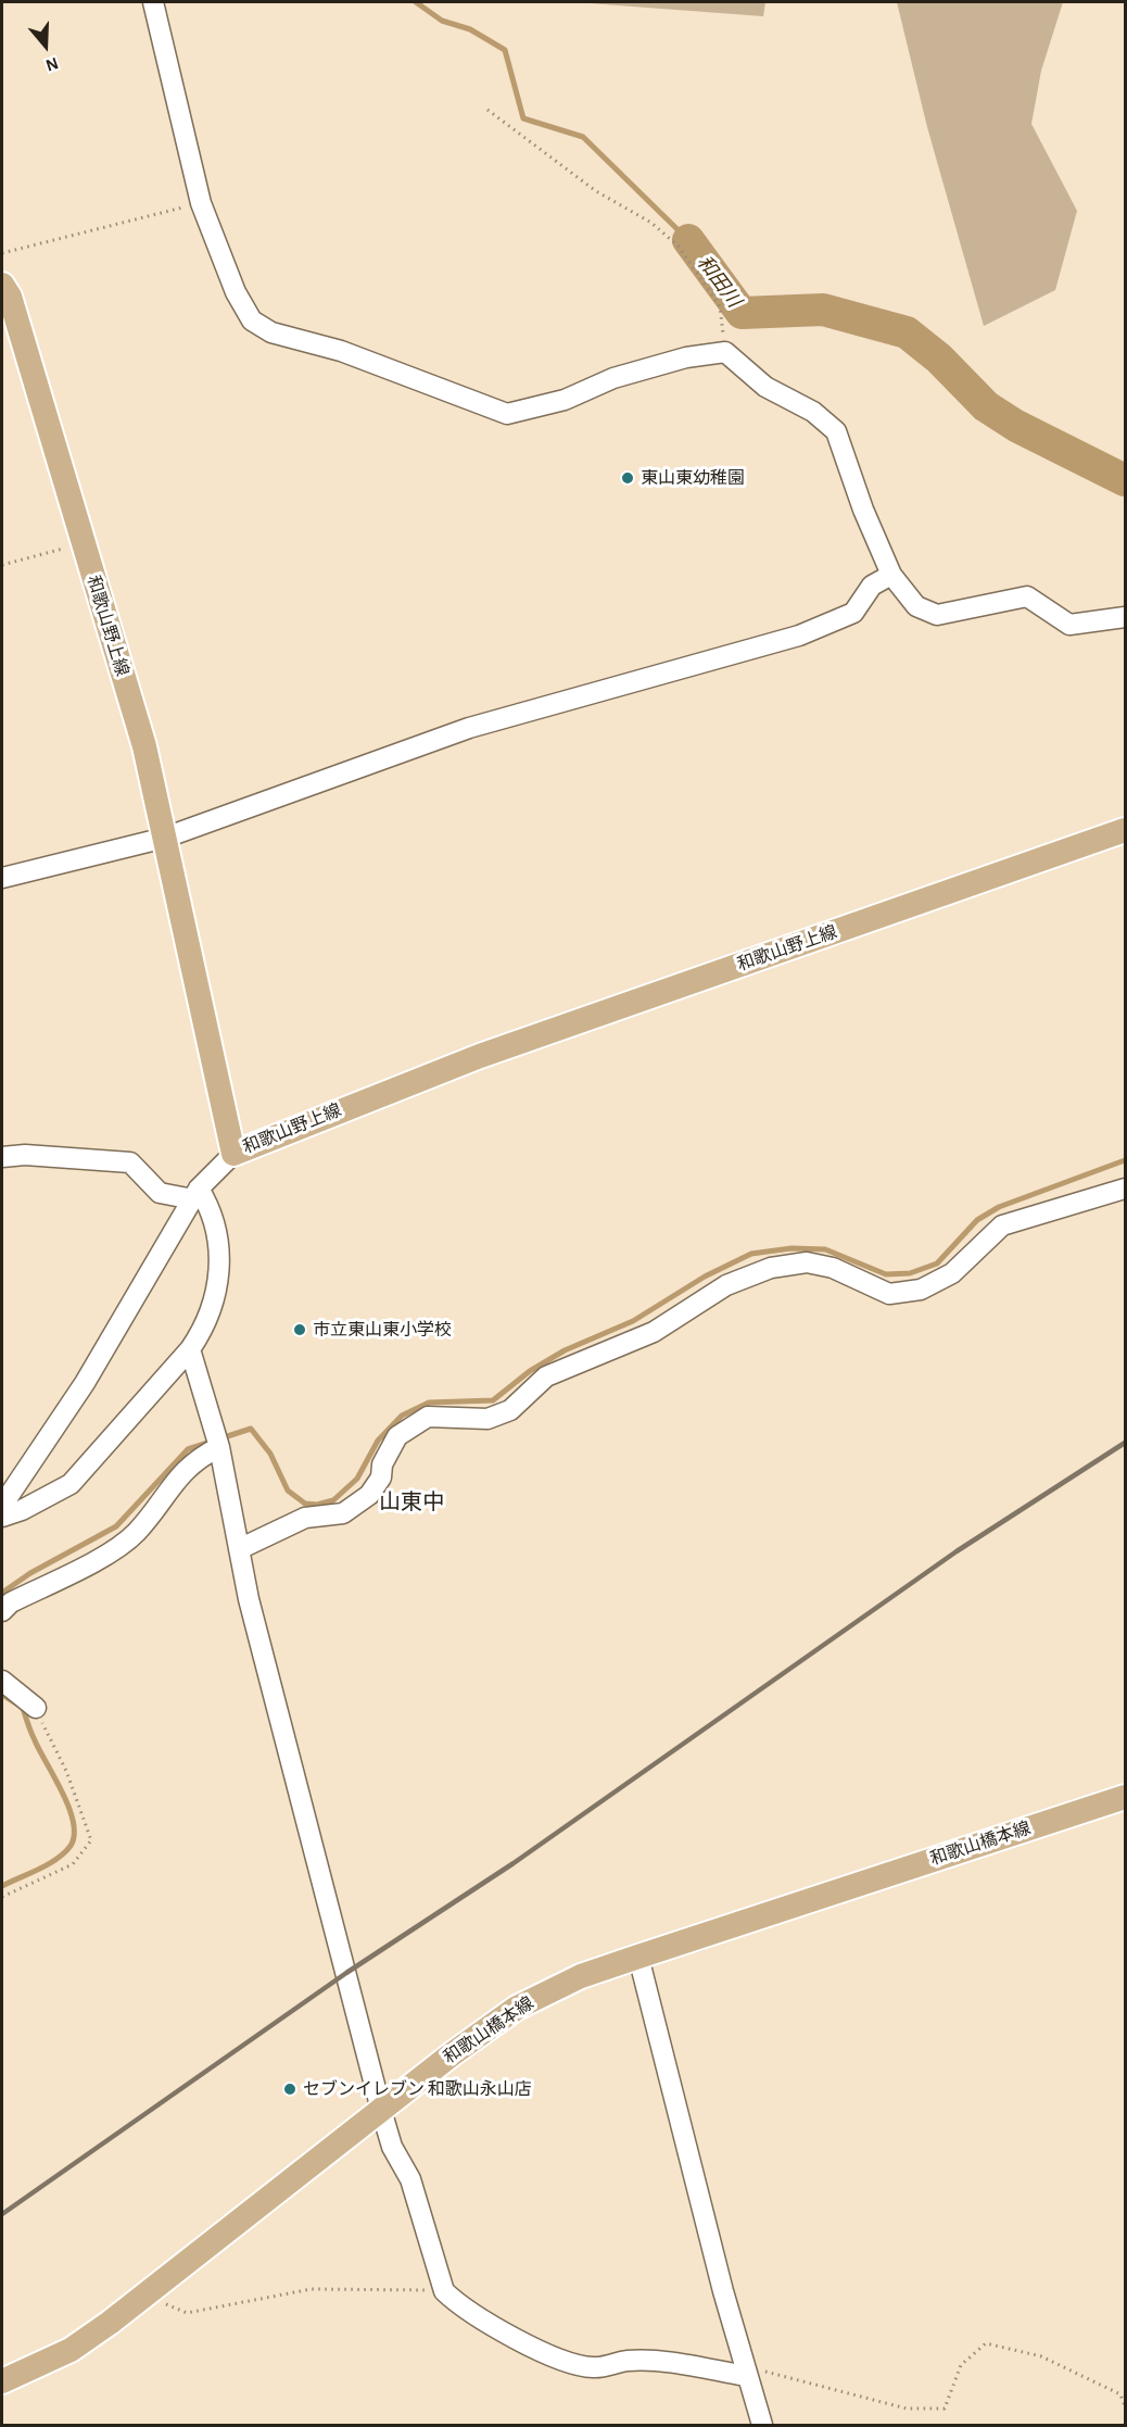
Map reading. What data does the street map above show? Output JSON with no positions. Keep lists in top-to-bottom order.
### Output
{
  "streets": {
    "main road": ["和歌山野上線", "和歌山橋本線"]
  },
  "districts": ["山東中"],
  "water": ["和田川"],
  "places": ["東山東幼稚園", "市立東山東小学校", "セブンイレブン 和歌山永山店"],
  "north": "bottom"
}
